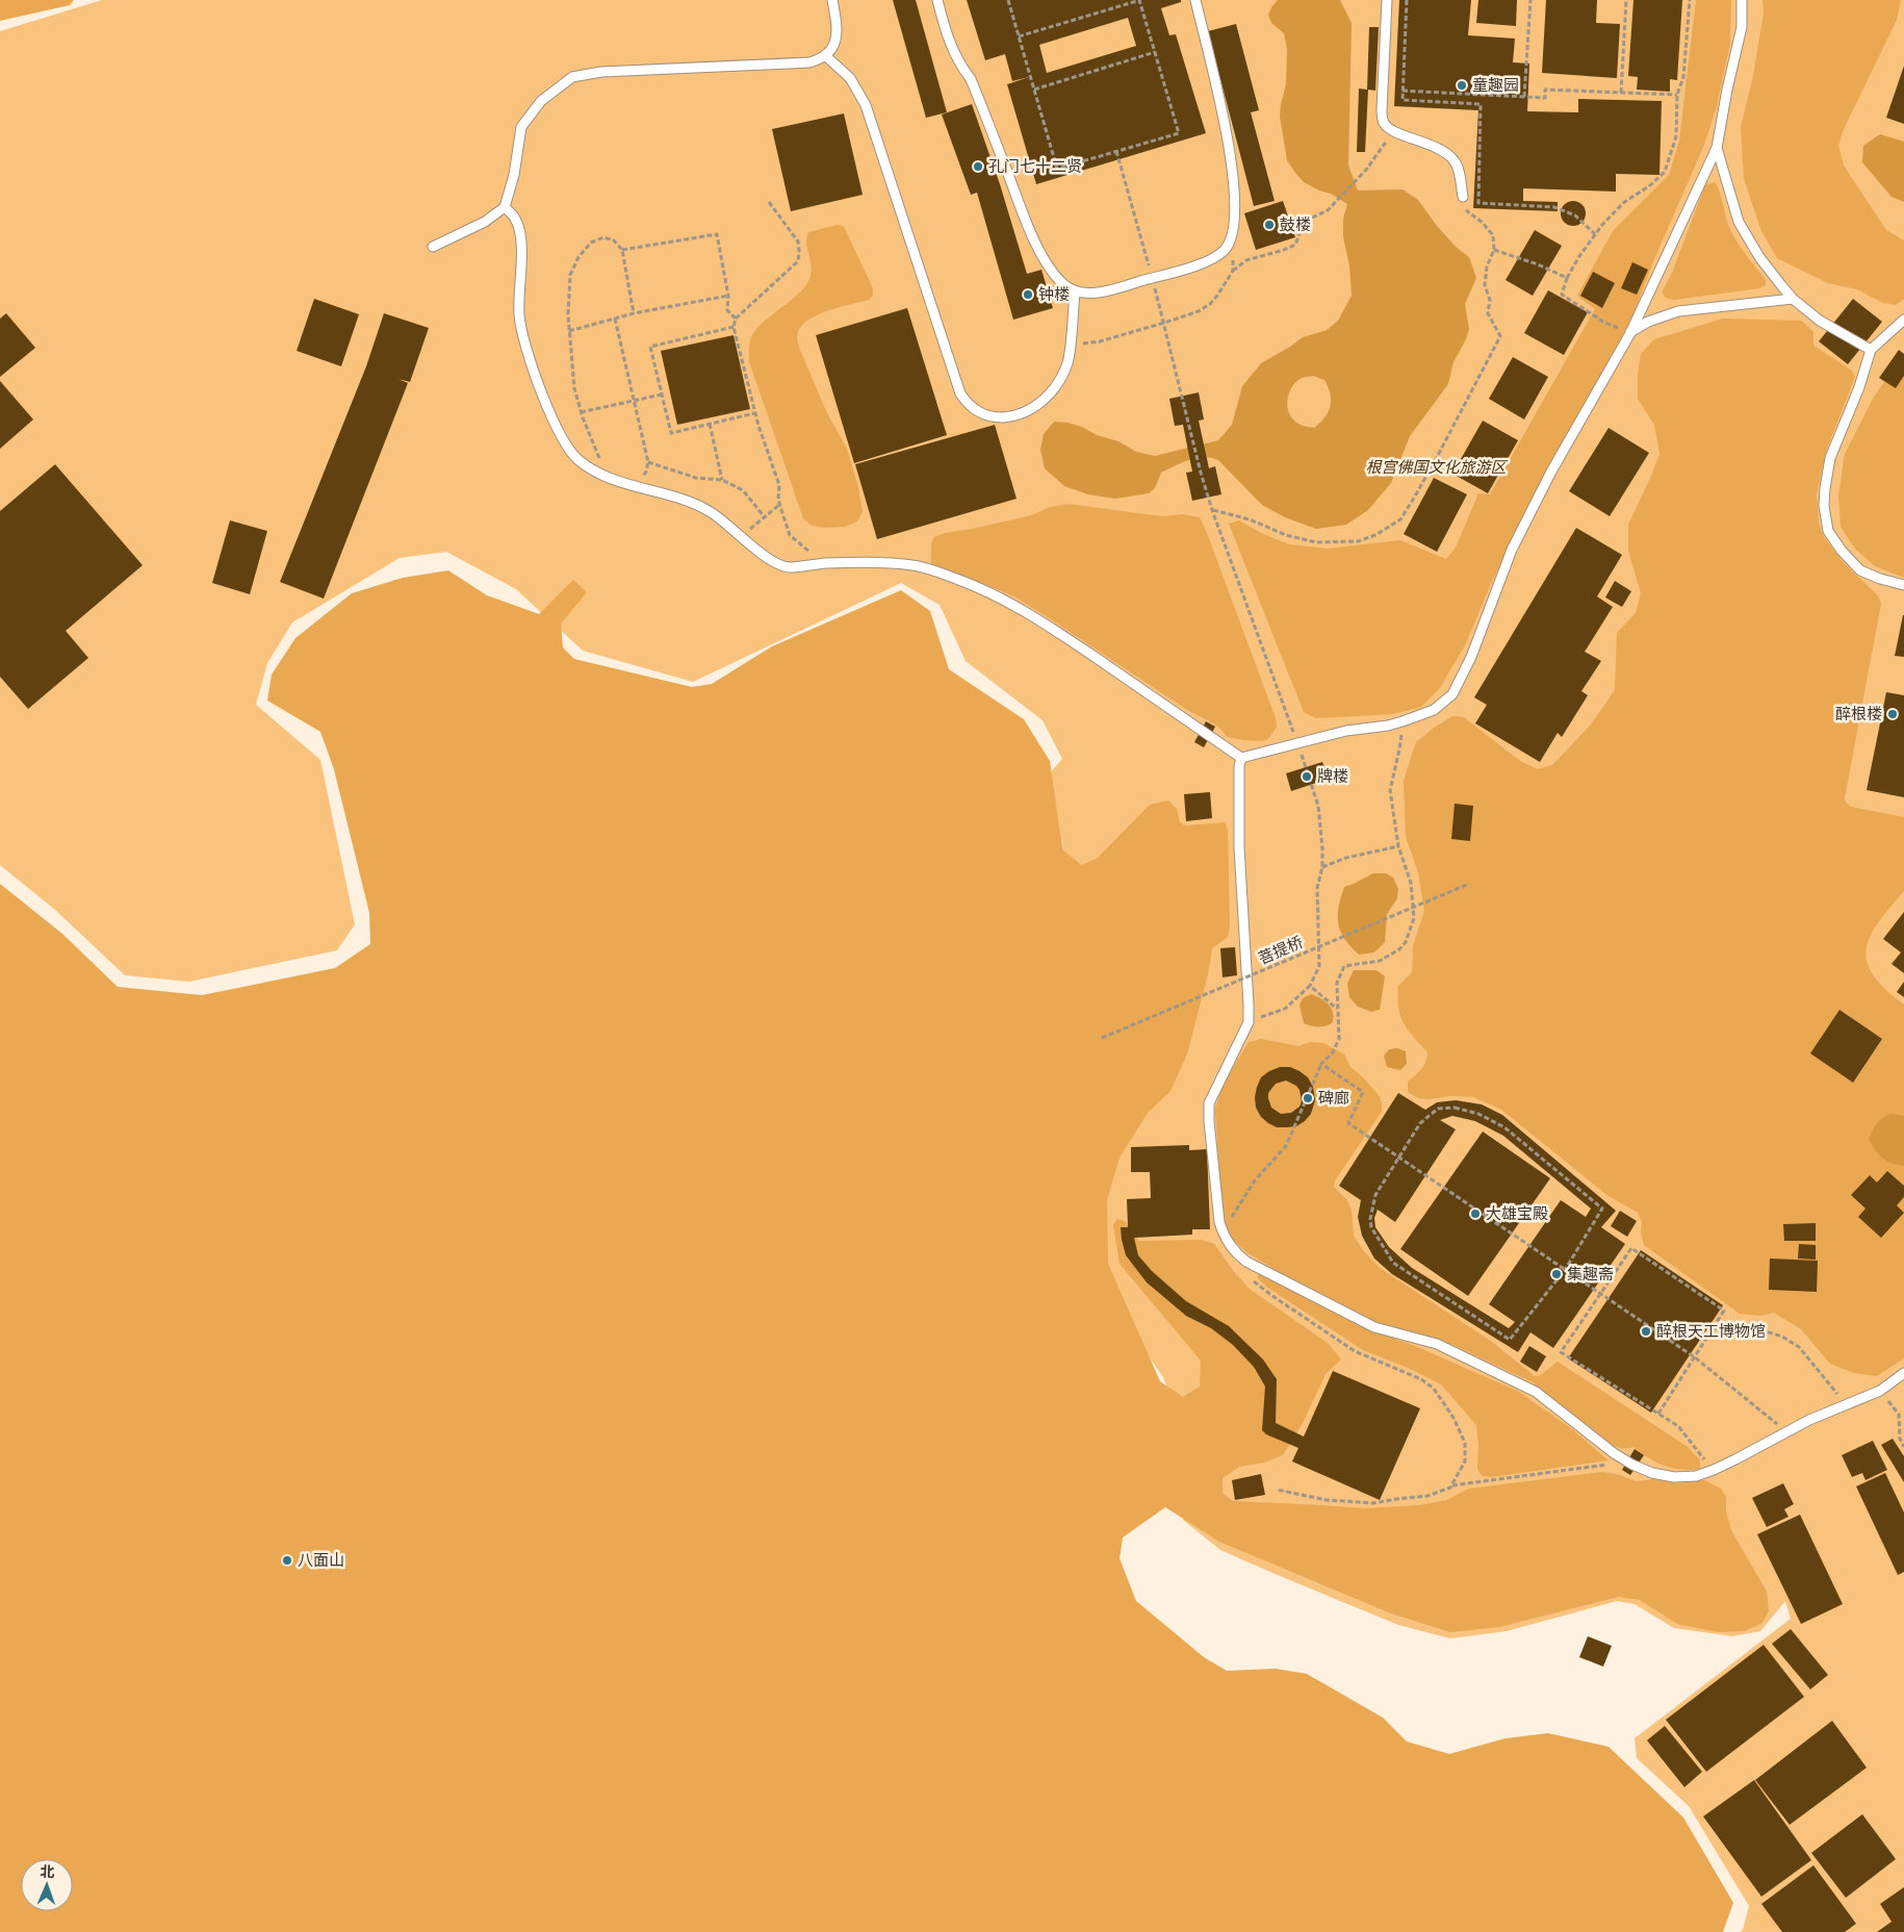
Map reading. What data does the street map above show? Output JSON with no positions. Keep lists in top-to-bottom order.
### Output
{
  "streets": {
    "path": ["菩提桥"]
  },
  "parks": ["根宫佛国文化旅游区"],
  "places": [
    "童趣园",
    "孔门七十二贤",
    "鼓楼",
    "钟楼",
    "醉根楼",
    "牌楼",
    "碑廊",
    "大雄宝殿",
    "集趣斋",
    "醉根天工博物馆",
    "八面山"
  ],
  "north": "top"
}
